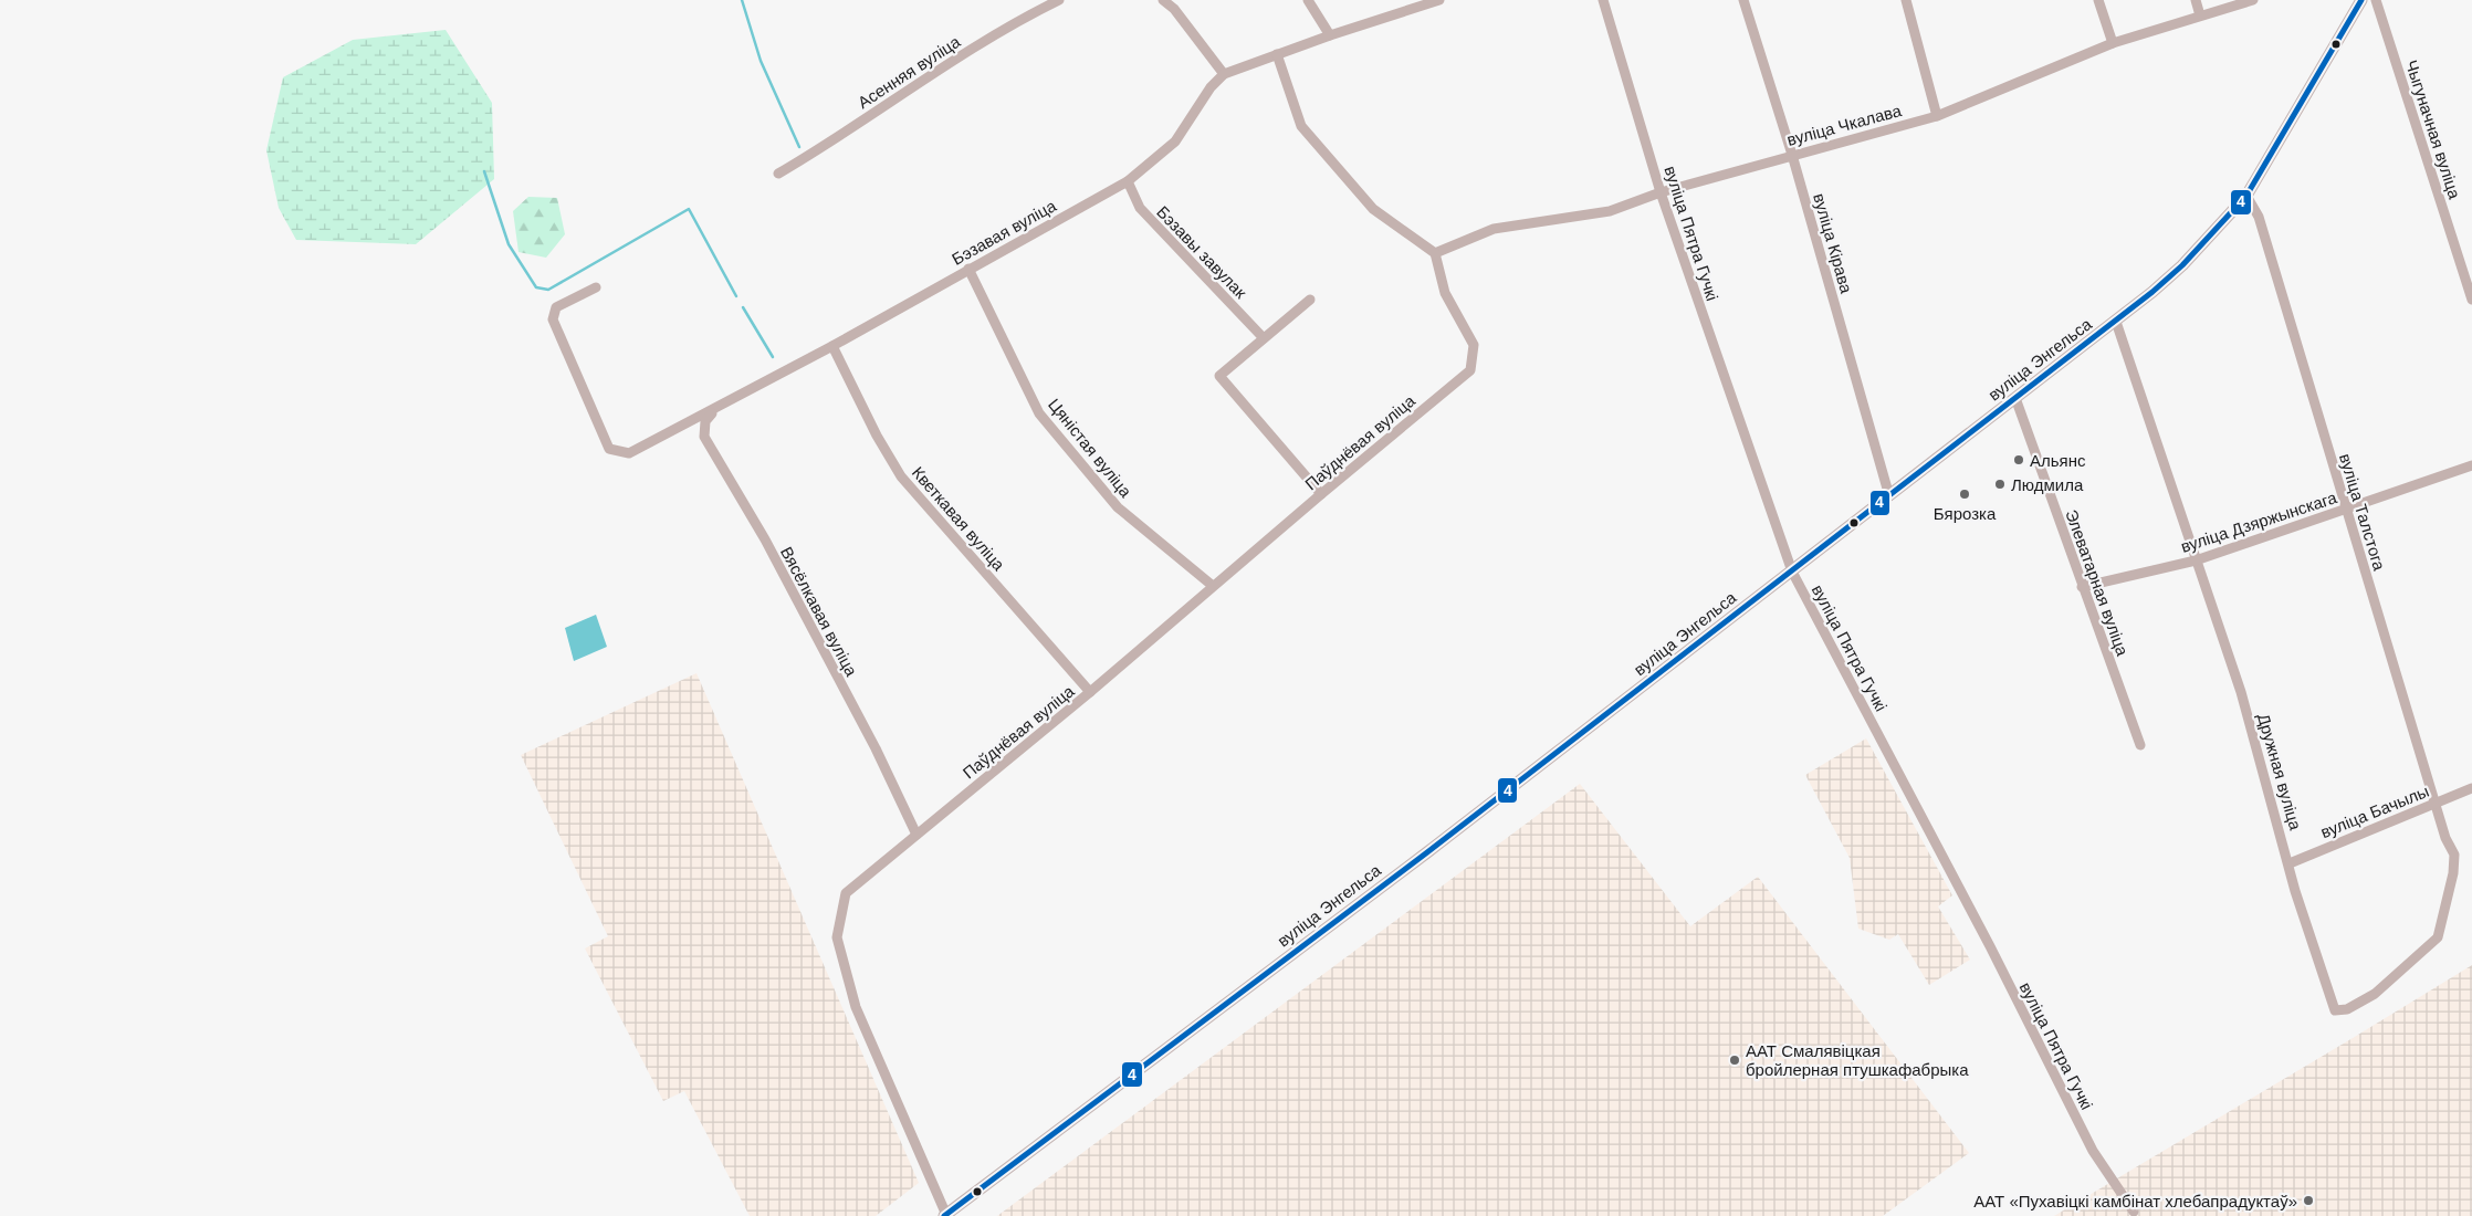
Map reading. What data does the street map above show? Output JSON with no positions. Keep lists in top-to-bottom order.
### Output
{
  "streets": {
    "main road": ["вуліца Энгельса"],
    "street": [
      "Асенняя вуліца",
      "вуліца Чкалава",
      "Чыгуначная вуліца",
      "Бэзавая вуліца",
      "вуліца Пятра Гучкі",
      "вуліца Кірава",
      "Бэзавы завулак",
      "Паўднёвая вуліца",
      "Цяністая вуліца",
      "вуліца Талстога",
      "Кветкавая вуліца",
      "вуліца Дзяржынскага",
      "Элеватарная вуліца",
      "Вясёлкавая вуліца",
      "Дружная вуліца",
      "вуліца Бачылы"
    ]
  },
  "crossings": [
    ["вуліца Чкалава", "вуліца Пятра Гучкі"],
    ["вуліца Чкалава", "вуліца Кірава"],
    ["вуліца Чкалава", "Паўднёвая вуліца"],
    ["Бэзавая вуліца", "Бэзавы завулак"],
    ["Бэзавая вуліца", "Цяністая вуліца"],
    ["Бэзавая вуліца", "Кветкавая вуліца"],
    ["Бэзавая вуліца", "Вясёлкавая вуліца"],
    ["вуліца Пятра Гучкі", "вуліца Энгельса"],
    ["вуліца Кірава", "вуліца Энгельса"],
    ["вуліца Энгельса", "Паўднёвая вуліца"],
    ["вуліца Энгельса", "вуліца Талстога"],
    ["вуліца Энгельса", "Элеватарная вуліца"],
    ["вуліца Энгельса", "Дружная вуліца"],
    ["Паўднёвая вуліца", "Цяністая вуліца"],
    ["Паўднёвая вуліца", "Кветкавая вуліца"],
    ["Паўднёвая вуліца", "Вясёлкавая вуліца"],
    ["вуліца Талстога", "вуліца Дзяржынскага"],
    ["вуліца Талстога", "Дружная вуліца"],
    ["вуліца Талстога", "вуліца Бачылы"],
    ["вуліца Дзяржынскага", "Элеватарная вуліца"],
    ["вуліца Дзяржынскага", "Дружная вуліца"],
    ["Дружная вуліца", "вуліца Бачылы"]
  ],
  "places": [
    "Альянс",
    "Людмила",
    "Бярозка",
    "ААТ Смалявіцкая бройлерная птушкафабрыка",
    "ААТ «Пухавіцкі камбінат хлебапрадуктаў»"
  ],
  "lines": ["transit line 4"]
}
